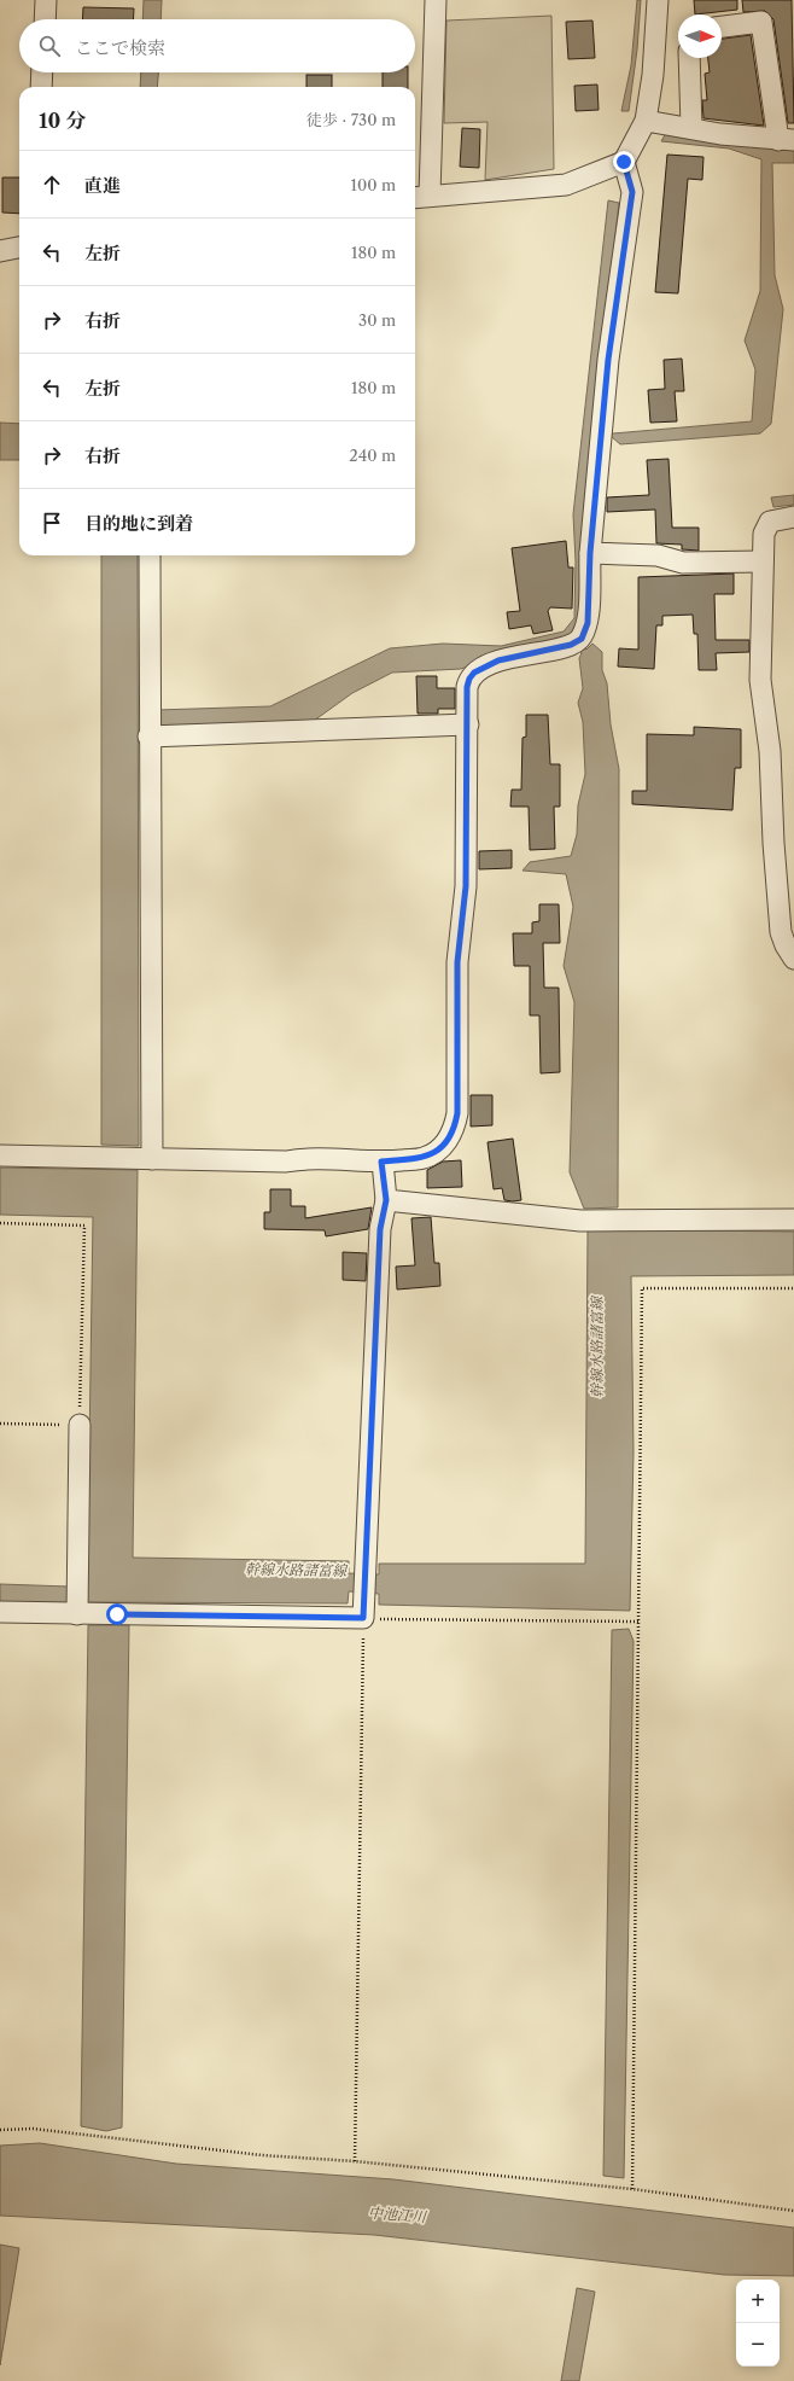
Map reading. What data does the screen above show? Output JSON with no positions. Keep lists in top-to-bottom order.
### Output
{
  "water": ["幹線水路諸富線", "中池江川"],
  "north": "right",
  "page": {
    "search": "ここで検索",
    "heading": ["10 分", "徒歩 · 730 m"],
    "list": [
      ["直進", "100 m"],
      ["左折", "180 m"],
      ["右折", "30 m"],
      ["左折", "180 m"],
      ["右折", "240 m"],
      "目的地に到着"
    ],
    "map_buttons": ["+", "−"]
  }
}
